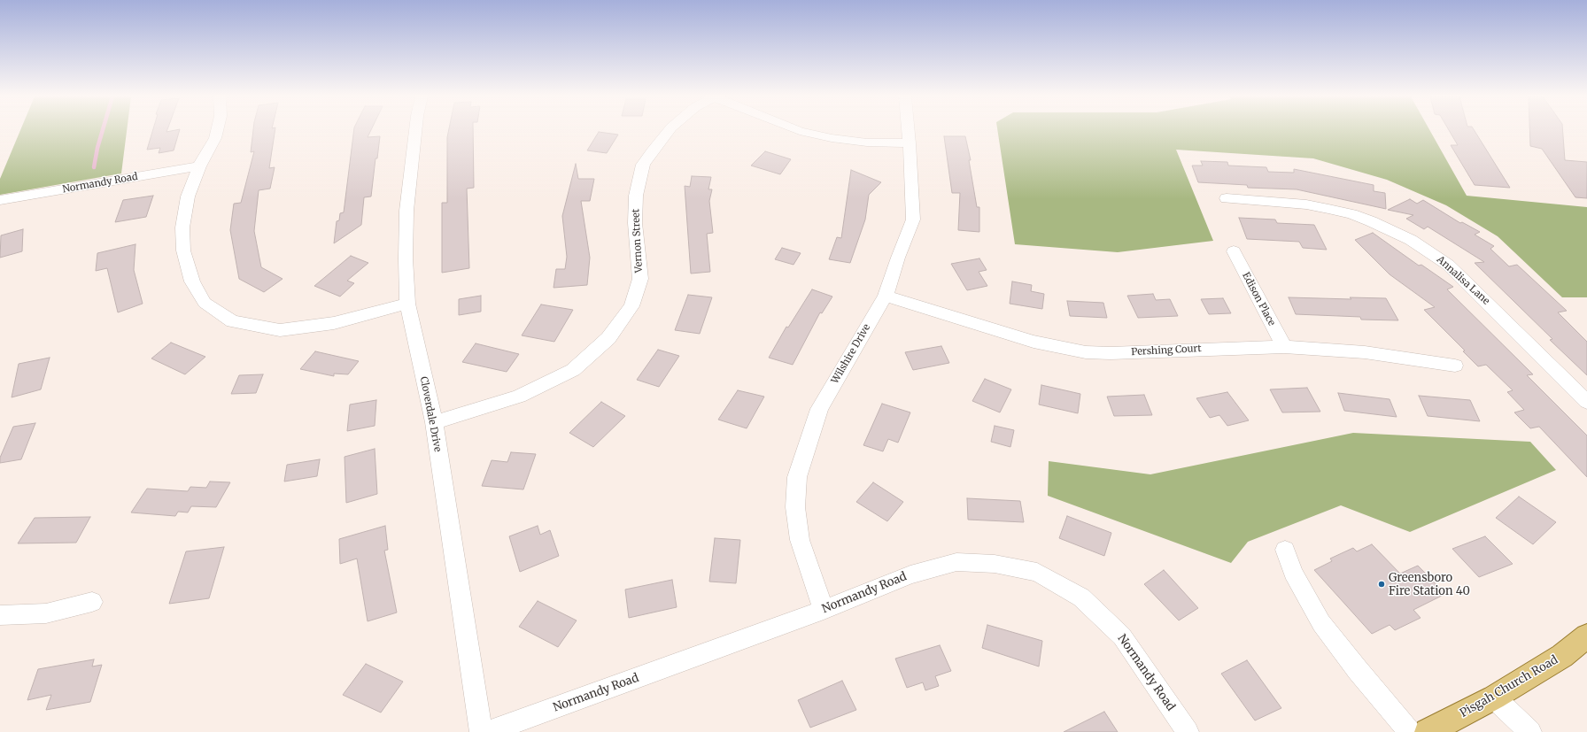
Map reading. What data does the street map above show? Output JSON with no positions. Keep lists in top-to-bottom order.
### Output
{
  "streets": {
    "main road": ["Pisgah Church Road"],
    "street": [
      "Normandy Road",
      "Vernon Street",
      "Annalisa Lane",
      "Edison Place",
      "Pershing Court",
      "Wilshire Drive",
      "Cloverdale Drive"
    ]
  },
  "crossings": [
    ["Normandy Road", "Wilshire Drive"],
    ["Vernon Street", "Cloverdale Drive"],
    ["Edison Place", "Pershing Court"],
    ["Pershing Court", "Wilshire Drive"]
  ],
  "places": ["Greensboro Fire Station 40"]
}
